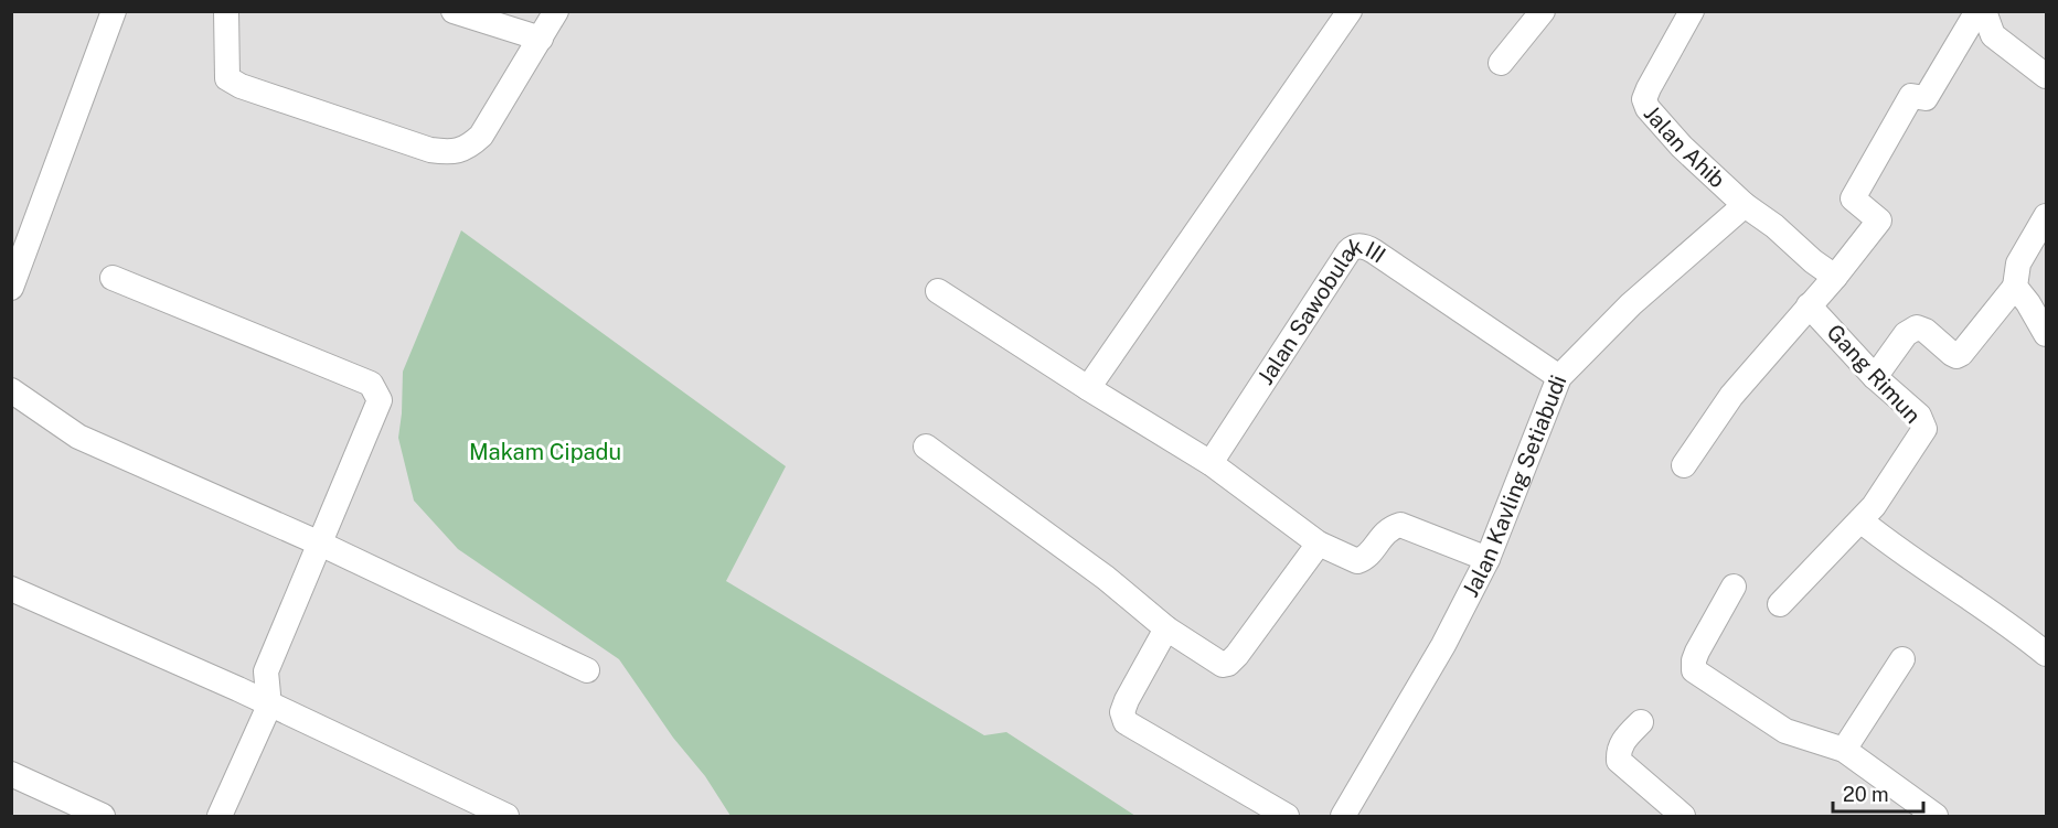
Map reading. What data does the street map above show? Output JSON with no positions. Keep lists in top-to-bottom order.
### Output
{
  "streets": {
    "street": [
      "Jalan Ahib",
      "Jalan Sawobulak III",
      "Gang Rimun",
      "Jalan Kavling Setiabudi"
    ]
  },
  "crossings": [
    ["Jalan Ahib", "Jalan Kavling Setiabudi"],
    ["Jalan Sawobulak III", "Jalan Kavling Setiabudi"]
  ],
  "parks": ["Makam Cipadu"],
  "scale_bar": "20 m"
}
